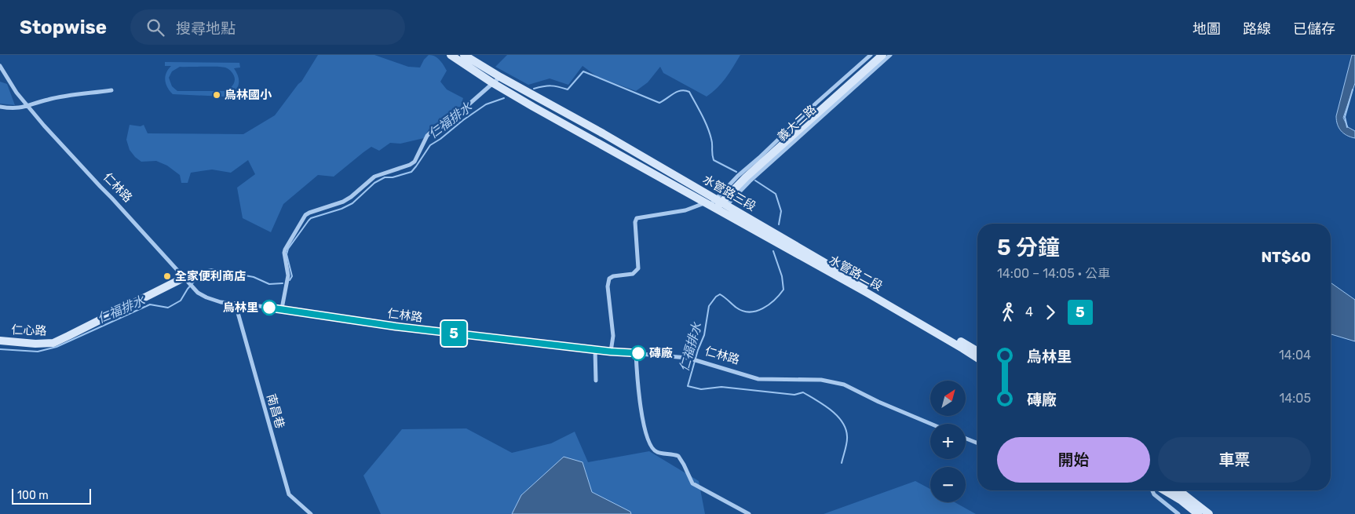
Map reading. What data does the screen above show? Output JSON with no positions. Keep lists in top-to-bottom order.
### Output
{
  "streets": {
    "main road": [
      "義大二路",
      "水管路三段",
      "水管路二段",
      "仁心路"
    ],
    "street": ["仁林路", "南昌巷"]
  },
  "crossings": [
    ["義大二路", "水管路三段"],
    ["義大二路", "水管路二段"],
    ["仁林路", "仁心路"],
    ["仁林路", "南昌巷"],
    ["水管路三段", "水管路二段"]
  ],
  "water": ["仁福排水"],
  "places": [
    "烏林國小",
    "全家便利商店",
    "烏林里",
    "磚廠"
  ],
  "lines": ["bus line 5"],
  "scale_bar": "100 m",
  "north": "top right",
  "page": {
    "header": "Stopwise",
    "search": "搜尋地點",
    "nav": ["地圖", "路線", "已儲存"],
    "on_map": "5",
    "heading": ["5 分鐘", "14:00 – 14:05 · 公車", "NT$60"],
    "legs": ["4", "5"],
    "list": [
      {
        "name": "烏林里",
        "value": "14:04"
      },
      {
        "name": "磚廠",
        "value": "14:05"
      }
    ],
    "map_buttons": ["+", "−"],
    "buttons": ["開始", "車票"],
    "scale": "100 m"
  }
}
